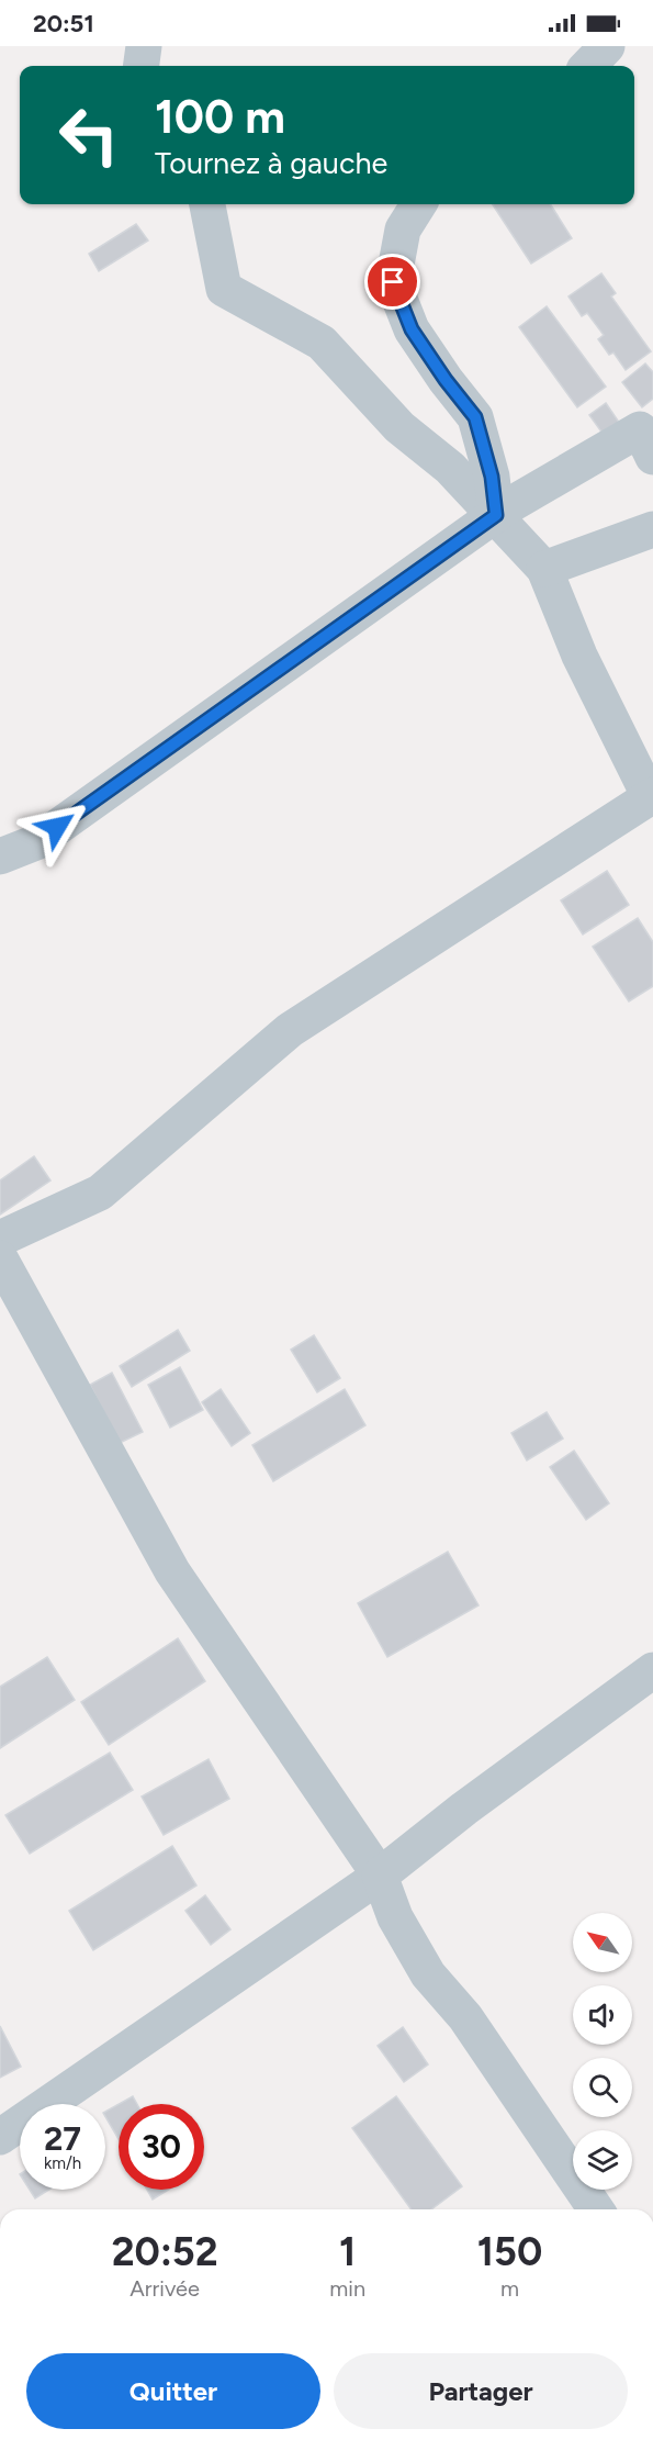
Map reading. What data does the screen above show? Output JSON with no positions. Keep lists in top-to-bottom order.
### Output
{
  "north": "top left",
  "page": {
    "status": "20:51",
    "turn": ["100 m", "Tournez à gauche"],
    "speed": "27 km/h",
    "limit": "30",
    "eta": [
      "20:52",
      "Arrivée",
      "1",
      "min",
      "150",
      "m"
    ],
    "buttons": ["Quitter", "Partager"]
  }
}
